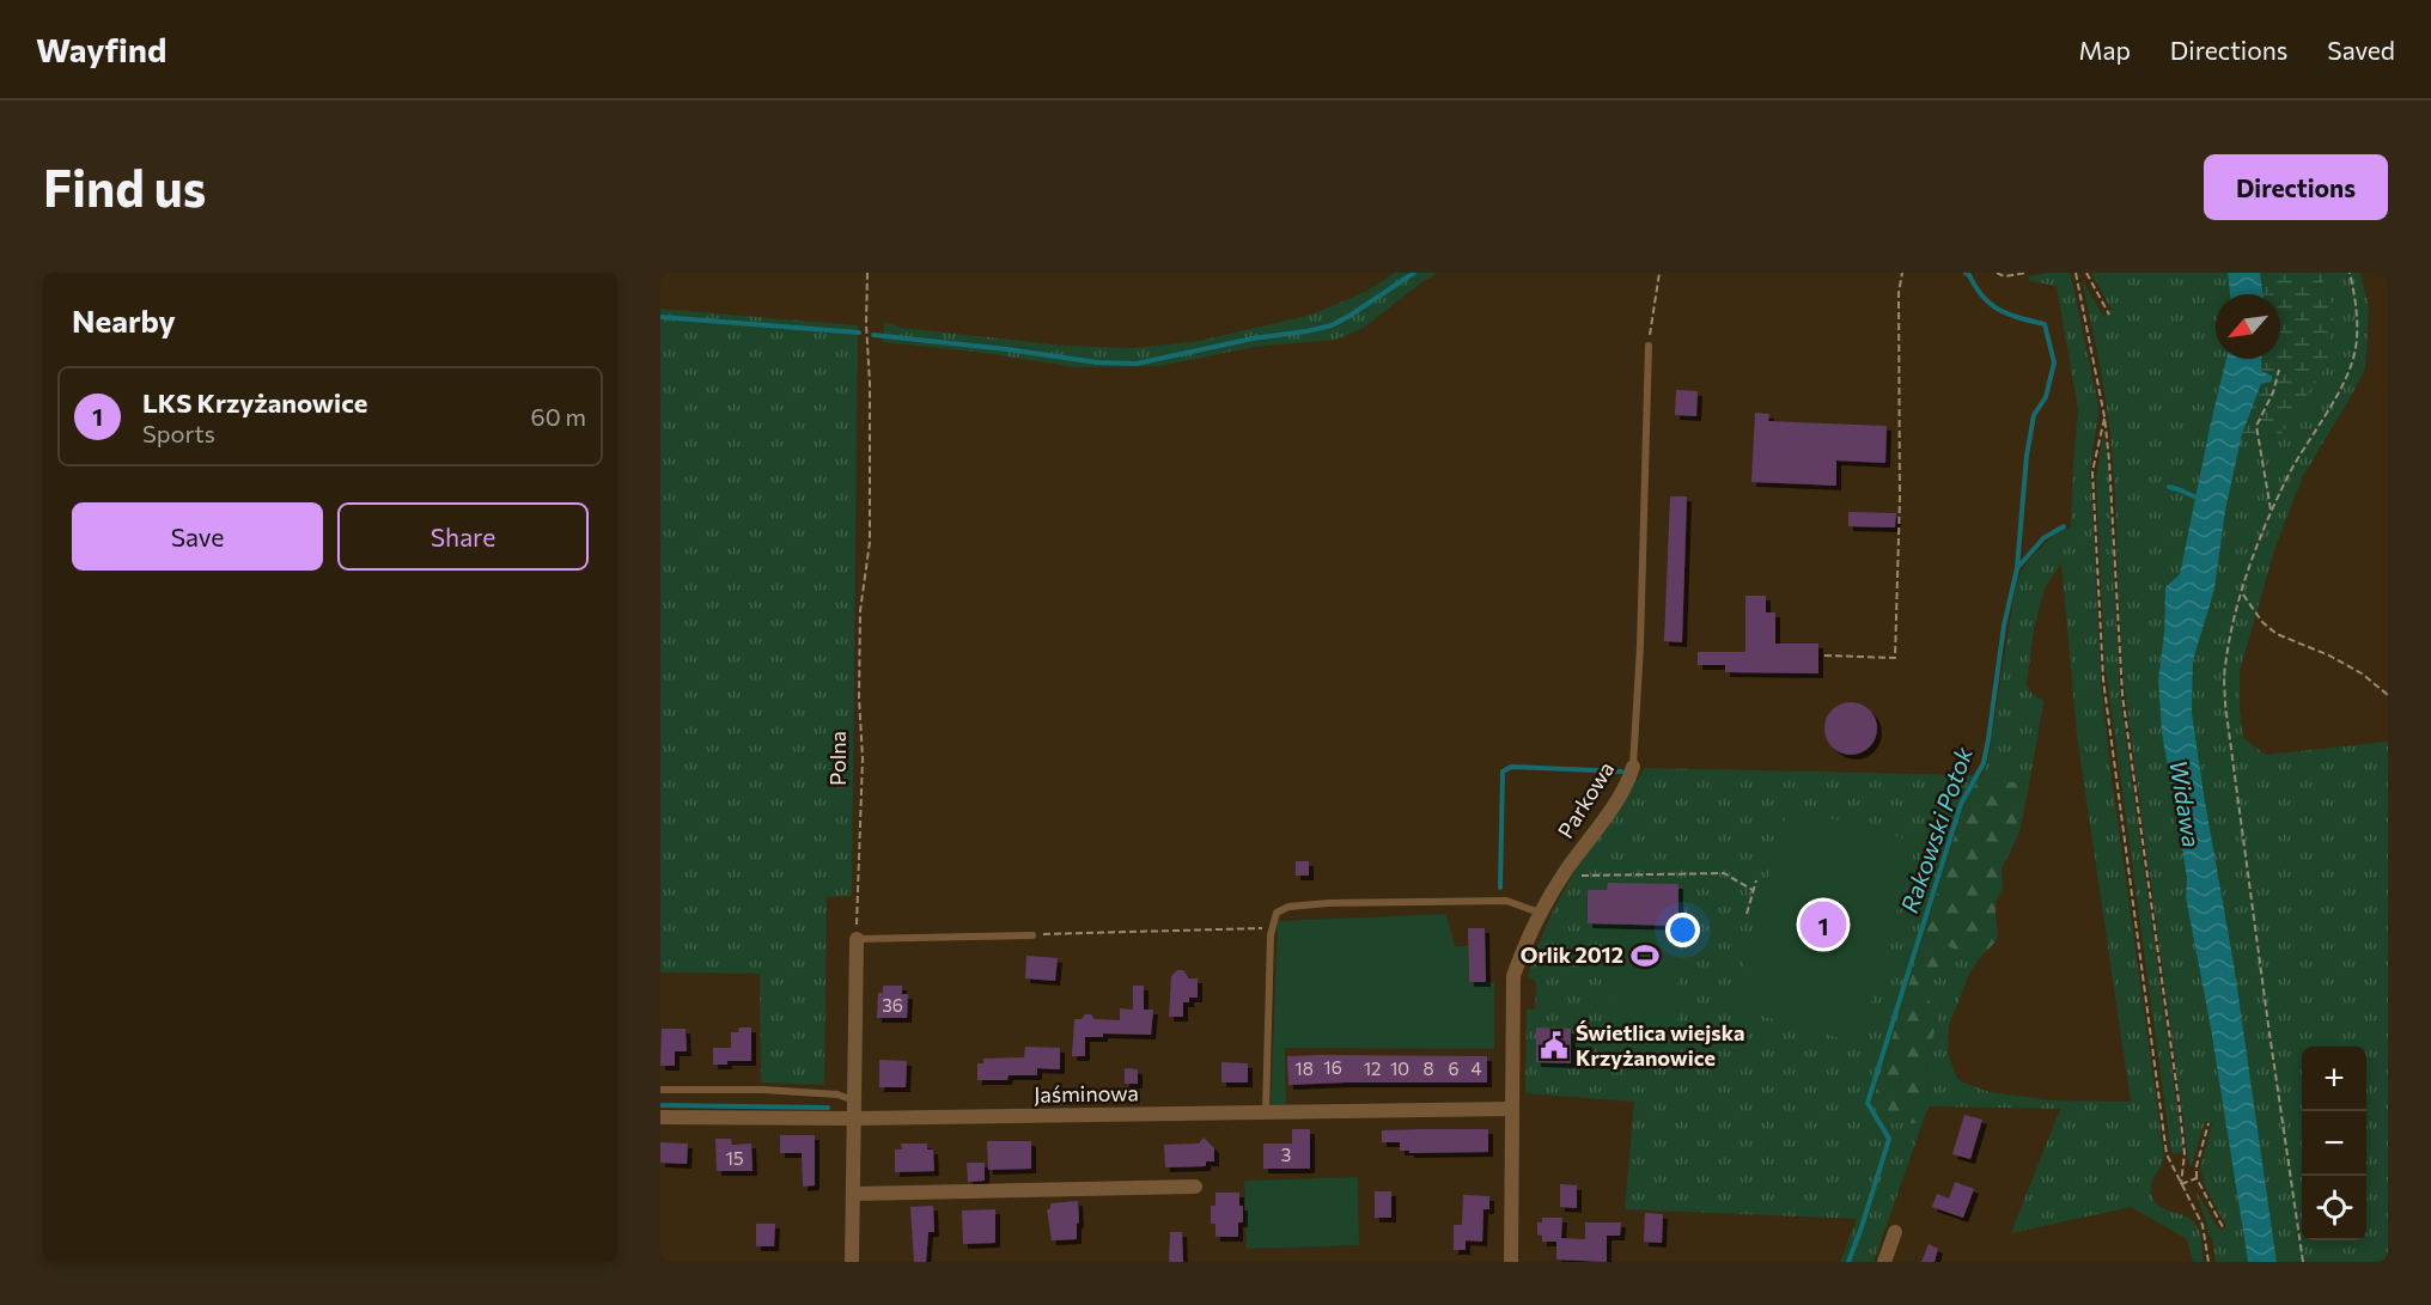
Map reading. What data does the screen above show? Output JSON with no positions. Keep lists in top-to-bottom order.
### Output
{
  "streets": {
    "street": ["Parkowa", "Jaśminowa"],
    "path": ["Polna"]
  },
  "crossings": [
    ["Parkowa", "Jaśminowa"]
  ],
  "water": ["Widawa", "Rakowski Potok"],
  "places": {
    "sports": ["Orlik 2012"],
    "public building": ["Świetlica wiejska Krzyżanowice"]
  },
  "house_numbers": [
    "36",
    "16",
    "18",
    "12",
    "10",
    "8",
    "6",
    "4",
    "3",
    "15"
  ],
  "north": "bottom left",
  "page": {
    "header": "Wayfind",
    "nav": ["Map", "Directions", "Saved"],
    "buttons": [
      "Directions",
      ["Save", "Share"]
    ],
    "title": "Find us",
    "heading": "Nearby",
    "list": [
      {
        "mark": "1",
        "name": "LKS Krzyżanowice",
        "note": "Sports",
        "value": "60 m"
      }
    ],
    "pins": "1",
    "map_buttons": ["+", "−"]
  }
}
